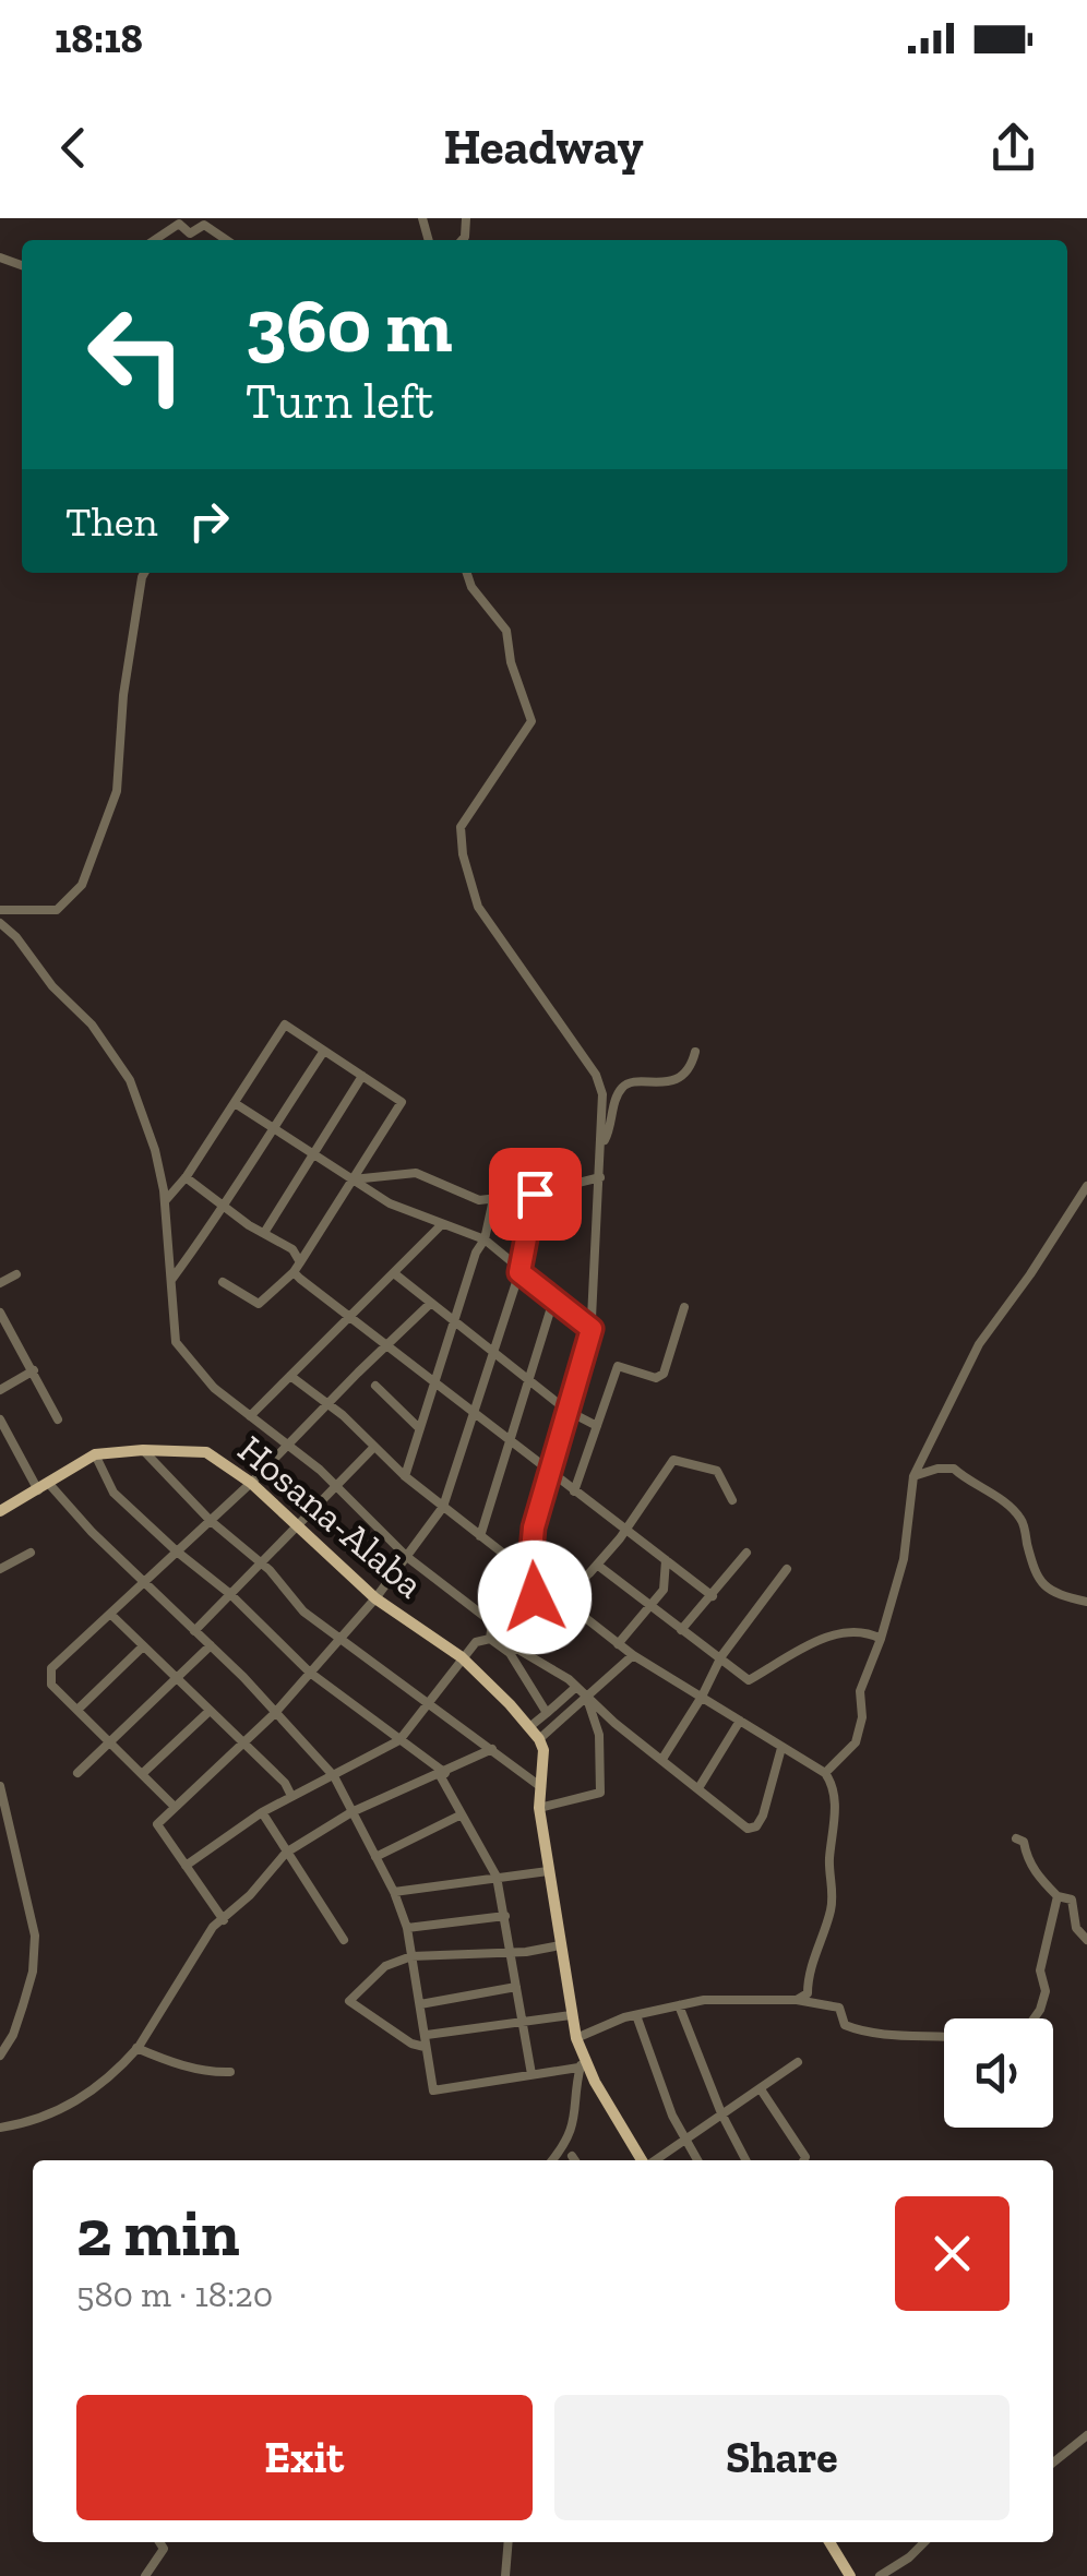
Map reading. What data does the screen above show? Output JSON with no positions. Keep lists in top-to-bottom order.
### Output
{
  "streets": {
    "main road": ["Hosana-Alaba"]
  },
  "page": {
    "status": "18:18",
    "header": "Headway",
    "turn": ["360 m", "Turn left"],
    "then": "Then",
    "heading": ["2 min", "580 m · 18:20"],
    "buttons": ["Exit", "Share"]
  }
}
